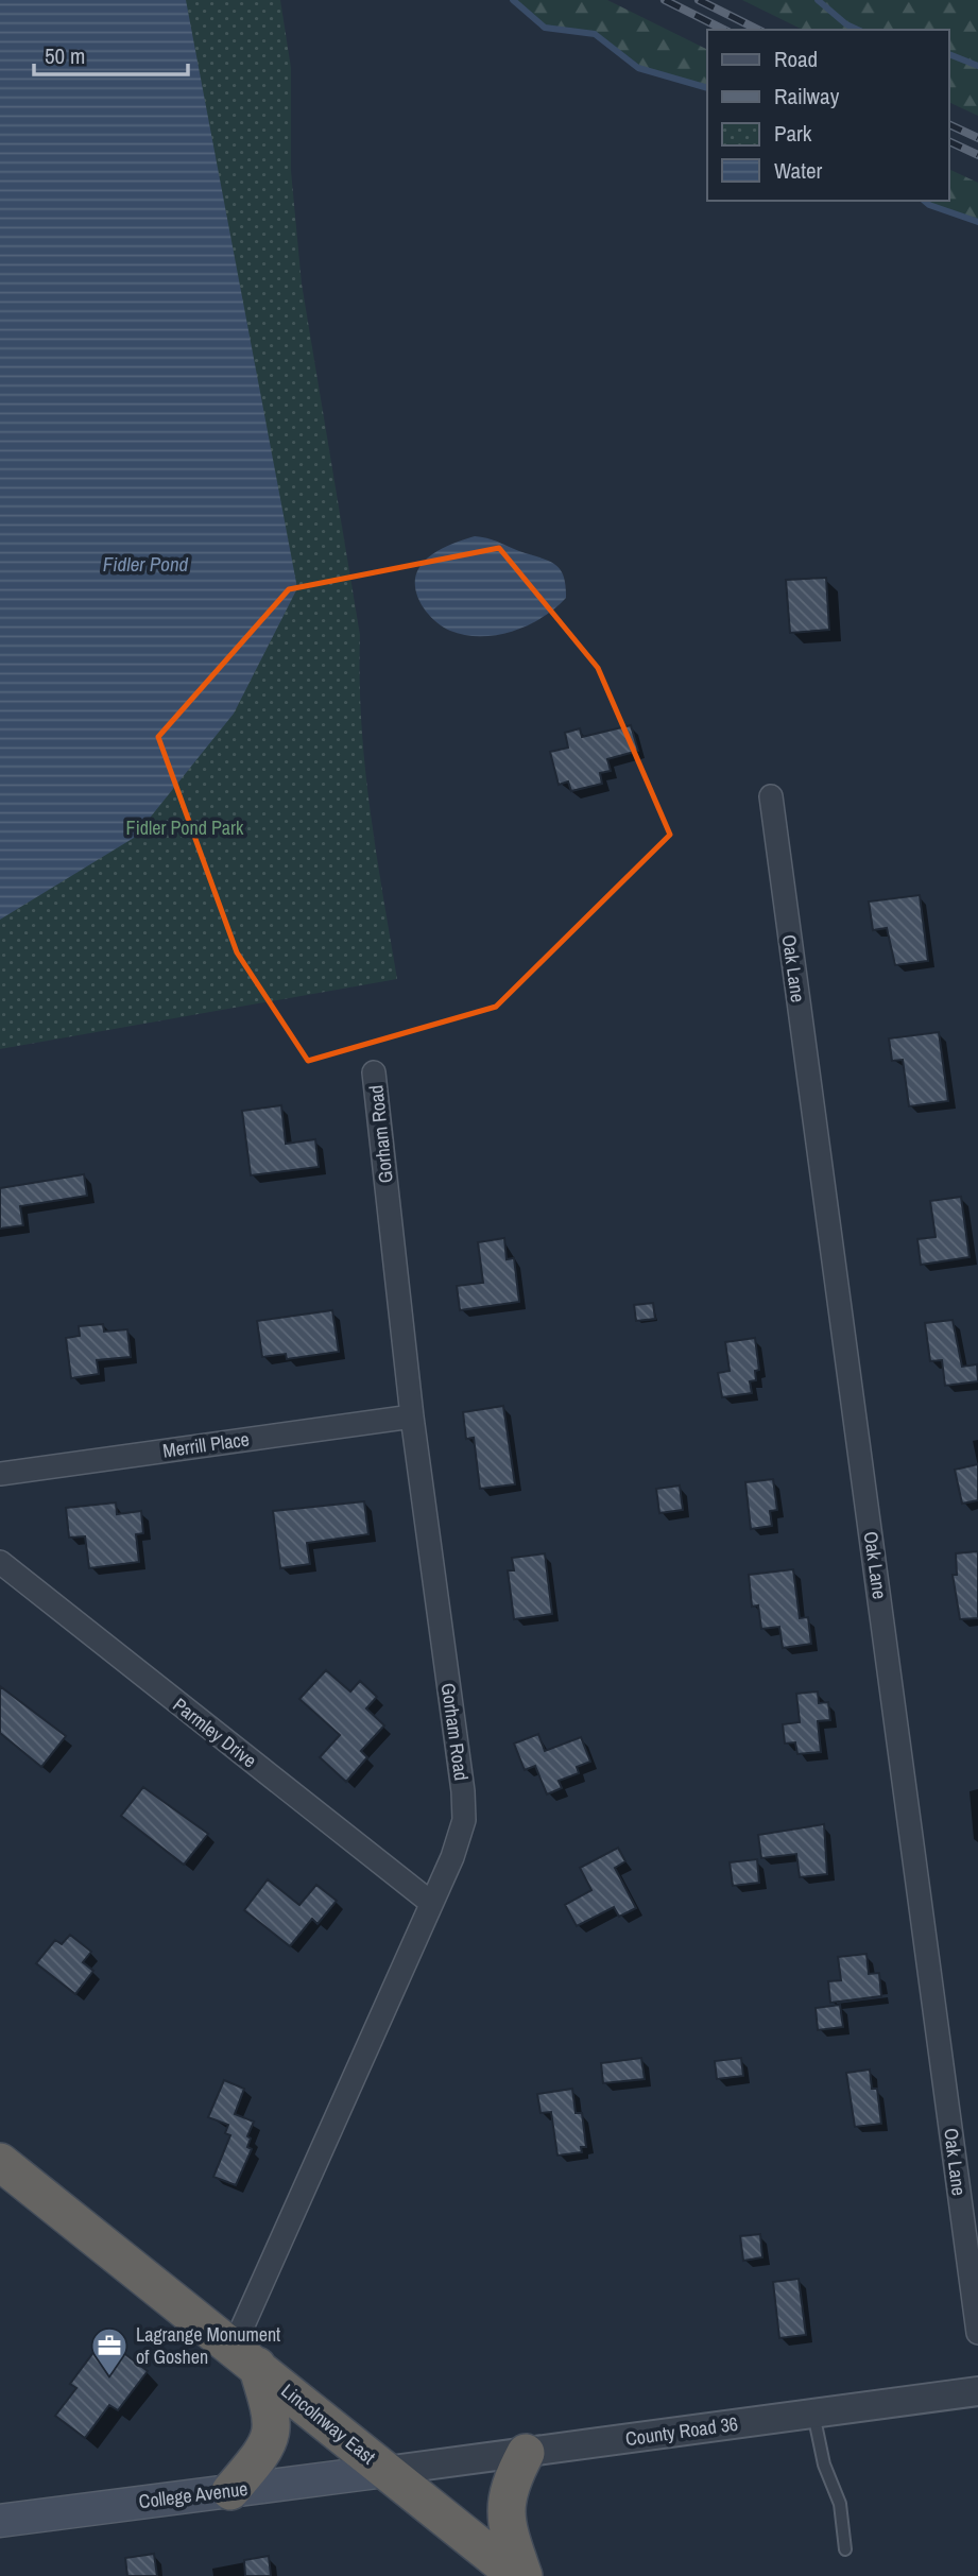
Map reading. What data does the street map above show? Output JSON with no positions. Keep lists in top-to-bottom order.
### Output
{
  "streets": {
    "highway": ["Lincolnway East"],
    "main road": ["College Avenue"],
    "street": [
      "Oak Lane",
      "Gorham Road",
      "Merrill Place",
      "Parmley Drive",
      "County Road 36"
    ]
  },
  "crossings": [
    ["Gorham Road", "Merrill Place"],
    ["Gorham Road", "Parmley Drive"],
    ["Gorham Road", "Lincolnway East"],
    ["Lincolnway East", "County Road 36"],
    ["Lincolnway East", "College Avenue"],
    ["County Road 36", "College Avenue"]
  ],
  "water": ["Fidler Pond"],
  "parks": ["Fidler Pond Park"],
  "places": {
    "office": ["Lagrange Monument of Goshen"]
  },
  "legend": [
    "Road",
    "Railway",
    "Park",
    "Water"
  ],
  "scale_bar": "50 m"
}
